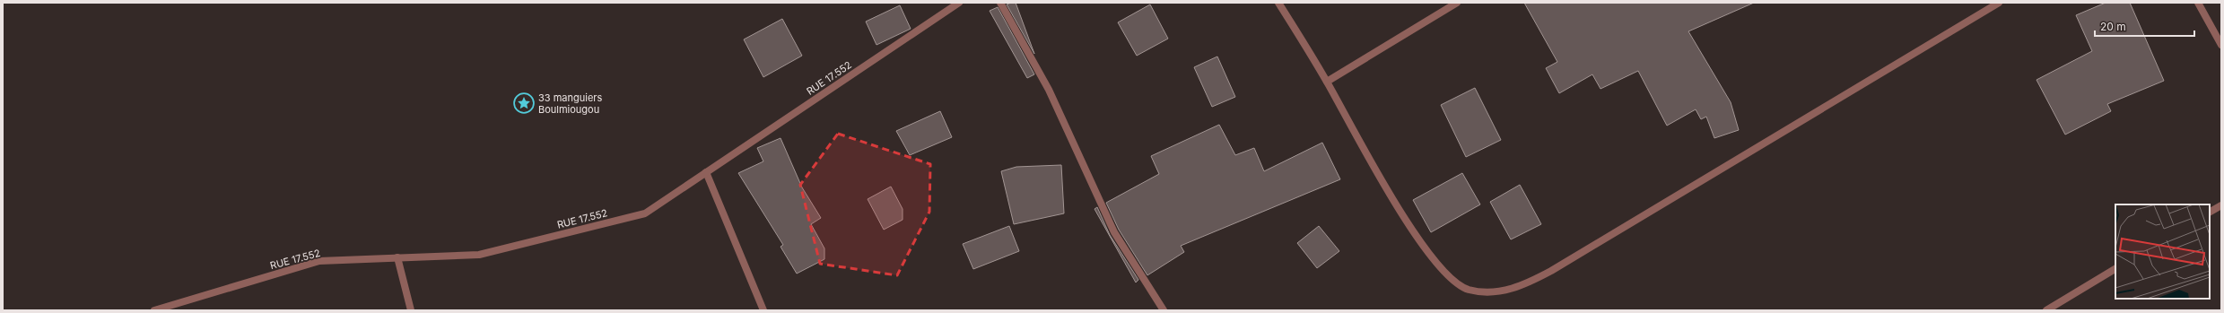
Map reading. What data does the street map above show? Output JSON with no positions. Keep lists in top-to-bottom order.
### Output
{
  "streets": {
    "street": ["RUE 17.552"]
  },
  "places": {
    "place": ["33 manguiers Boulmiougou"]
  },
  "scale_bar": "20 m"
}
